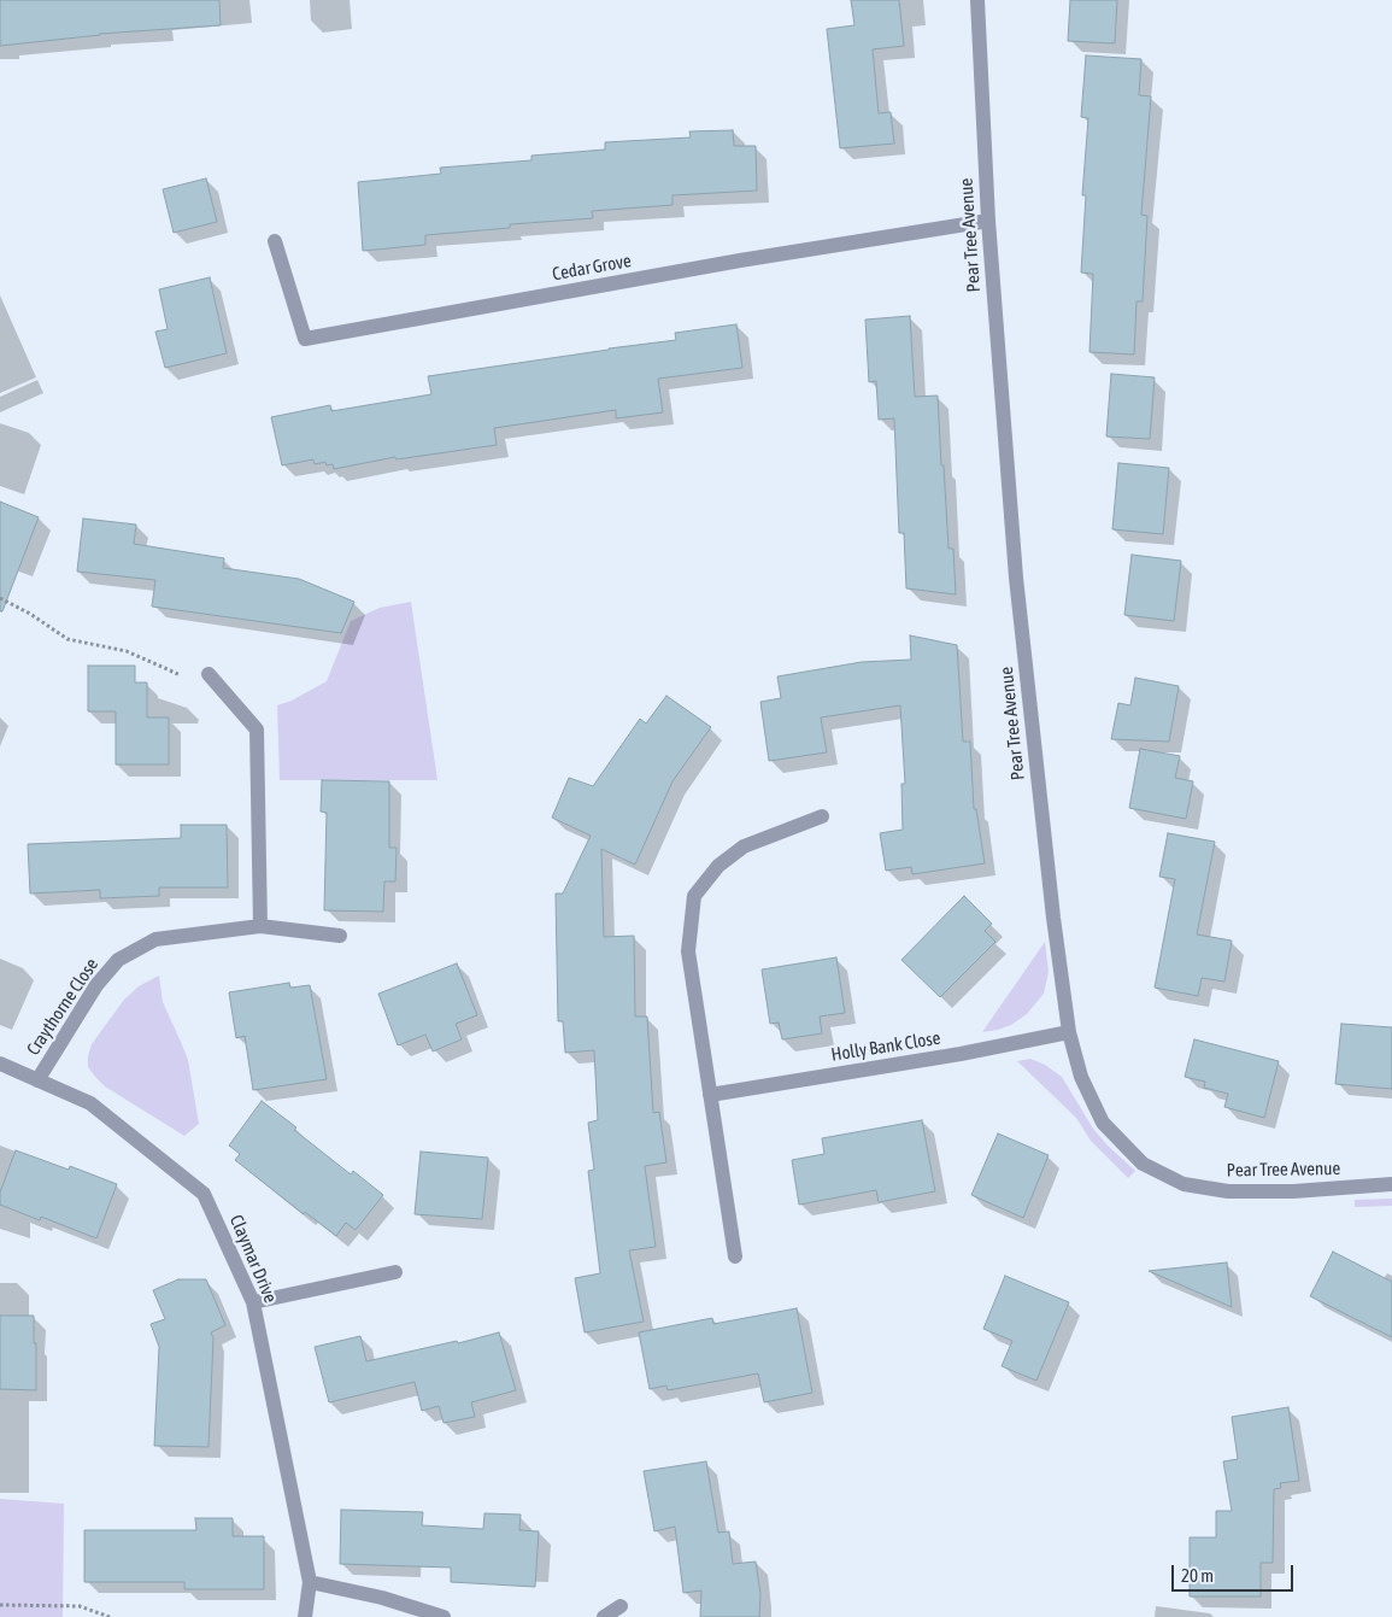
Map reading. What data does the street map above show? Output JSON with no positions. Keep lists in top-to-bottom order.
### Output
{
  "streets": {
    "street": [
      "Pear Tree Avenue",
      "Cedar Grove",
      "Craythorne Close",
      "Holly Bank Close",
      "Claymar Drive"
    ]
  },
  "crossings": [
    ["Pear Tree Avenue", "Cedar Grove"],
    ["Pear Tree Avenue", "Holly Bank Close"],
    ["Craythorne Close", "Claymar Drive"]
  ],
  "scale_bar": "20 m"
}
